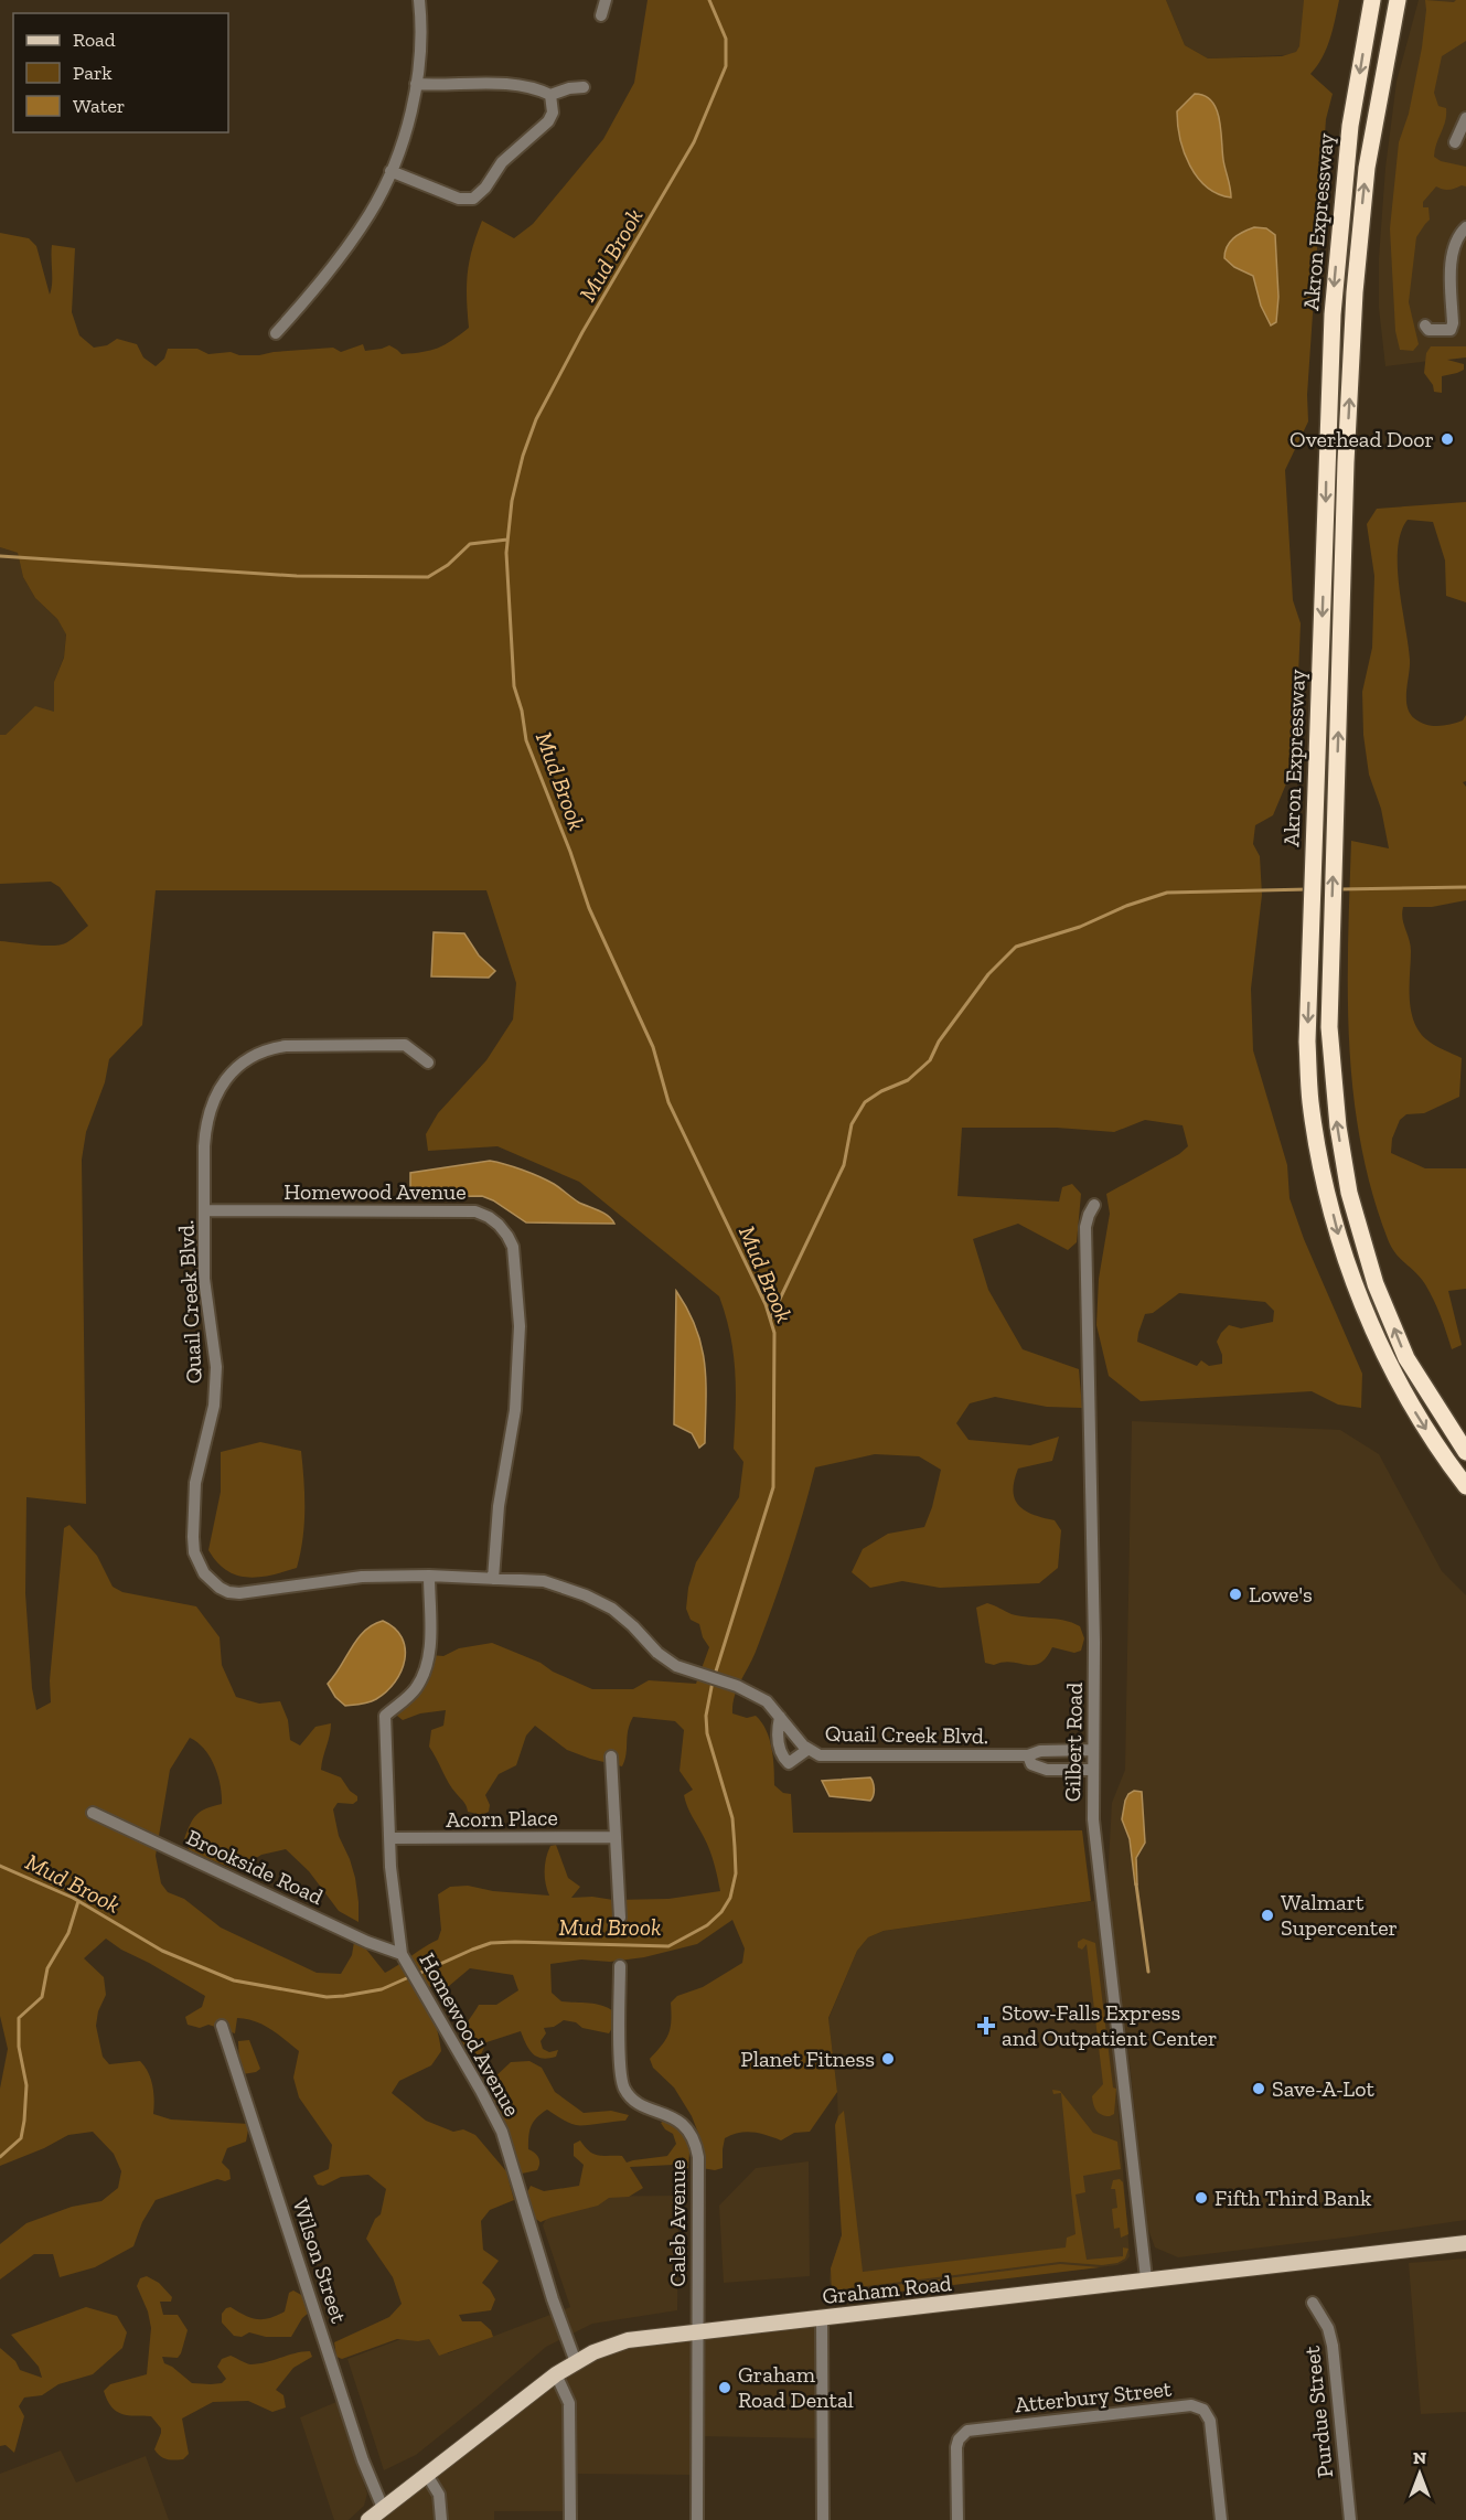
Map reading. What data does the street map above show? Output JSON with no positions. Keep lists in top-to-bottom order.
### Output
{
  "streets": {
    "highway": ["Akron Expressway"],
    "main road": ["Graham Road"],
    "street": [
      "Homewood Avenue",
      "Quail Creek Blvd.",
      "Gilbert Road",
      "Acorn Place",
      "Brookside Road",
      "Caleb Avenue",
      "Wilson Street",
      "Atterbury Street",
      "Purdue Street"
    ]
  },
  "crossings": [
    ["Homewood Avenue", "Quail Creek Blvd."],
    ["Homewood Avenue", "Acorn Place"],
    ["Homewood Avenue", "Brookside Road"],
    ["Homewood Avenue", "Graham Road"],
    ["Quail Creek Blvd.", "Gilbert Road"],
    ["Gilbert Road", "Graham Road"],
    ["Caleb Avenue", "Graham Road"],
    ["Wilson Street", "Graham Road"]
  ],
  "water": ["Mud Brook"],
  "places": {
    "other": [
      "Overhead Door",
      "Lowe's",
      "Walmart Supercenter",
      "Planet Fitness",
      "Save-A-Lot",
      "Fifth Third Bank",
      "Graham Road Dental"
    ],
    "health": ["Stow-Falls Express and Outpatient Center"]
  },
  "legend": ["Road", "Park", "Water"],
  "north": "top"
}
